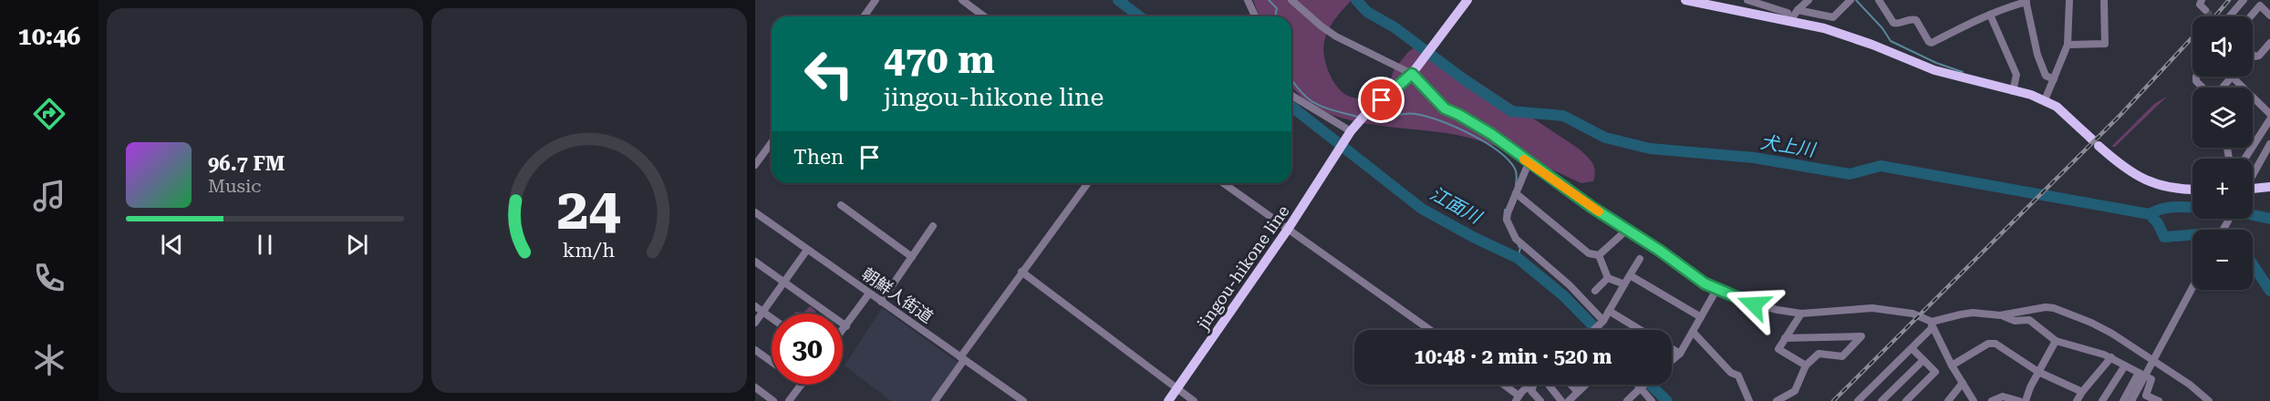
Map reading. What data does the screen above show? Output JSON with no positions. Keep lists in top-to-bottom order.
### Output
{
  "streets": {
    "main road": ["jingou-hikone line"],
    "street": ["朝鮮人街道"]
  },
  "water": ["犬上川", "江面川"],
  "page": {
    "tabs": "10:46",
    "map_buttons": ["+", "−"],
    "turn": ["470 m", "jingou-hikone line"],
    "then": "Then",
    "song": ["96.7 FM", "Music"],
    "limit": "30",
    "trip": "10:48 · 2 min · 520 m",
    "gauge": ["24", "km/h"]
  }
}
